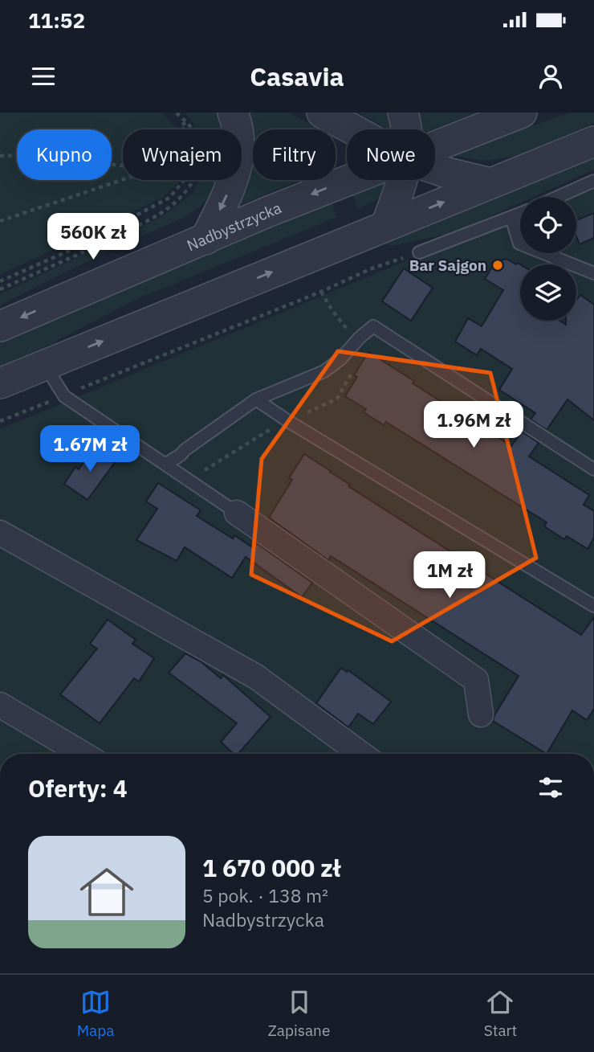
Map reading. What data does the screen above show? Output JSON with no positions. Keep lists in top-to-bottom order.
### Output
{
  "streets": {
    "street": ["Nadbystrzycka"]
  },
  "places": ["Bar Sajgon"],
  "page": {
    "status": "11:52",
    "header": "Casavia",
    "chip": [
      "Kupno",
      "Wynajem",
      "Filtry",
      "Nowe"
    ],
    "price": [
      "560K zł",
      "1.96M zł",
      "1.67M zł",
      "1M zł"
    ],
    "heading": "Oferty: 4",
    "list": [
      {
        "name": "1 670 000 zł",
        "note": "5 pok. · 138 m² · Nadbystrzycka"
      }
    ],
    "tabs": ["Mapa", "Zapisane", "Start"]
  }
}
